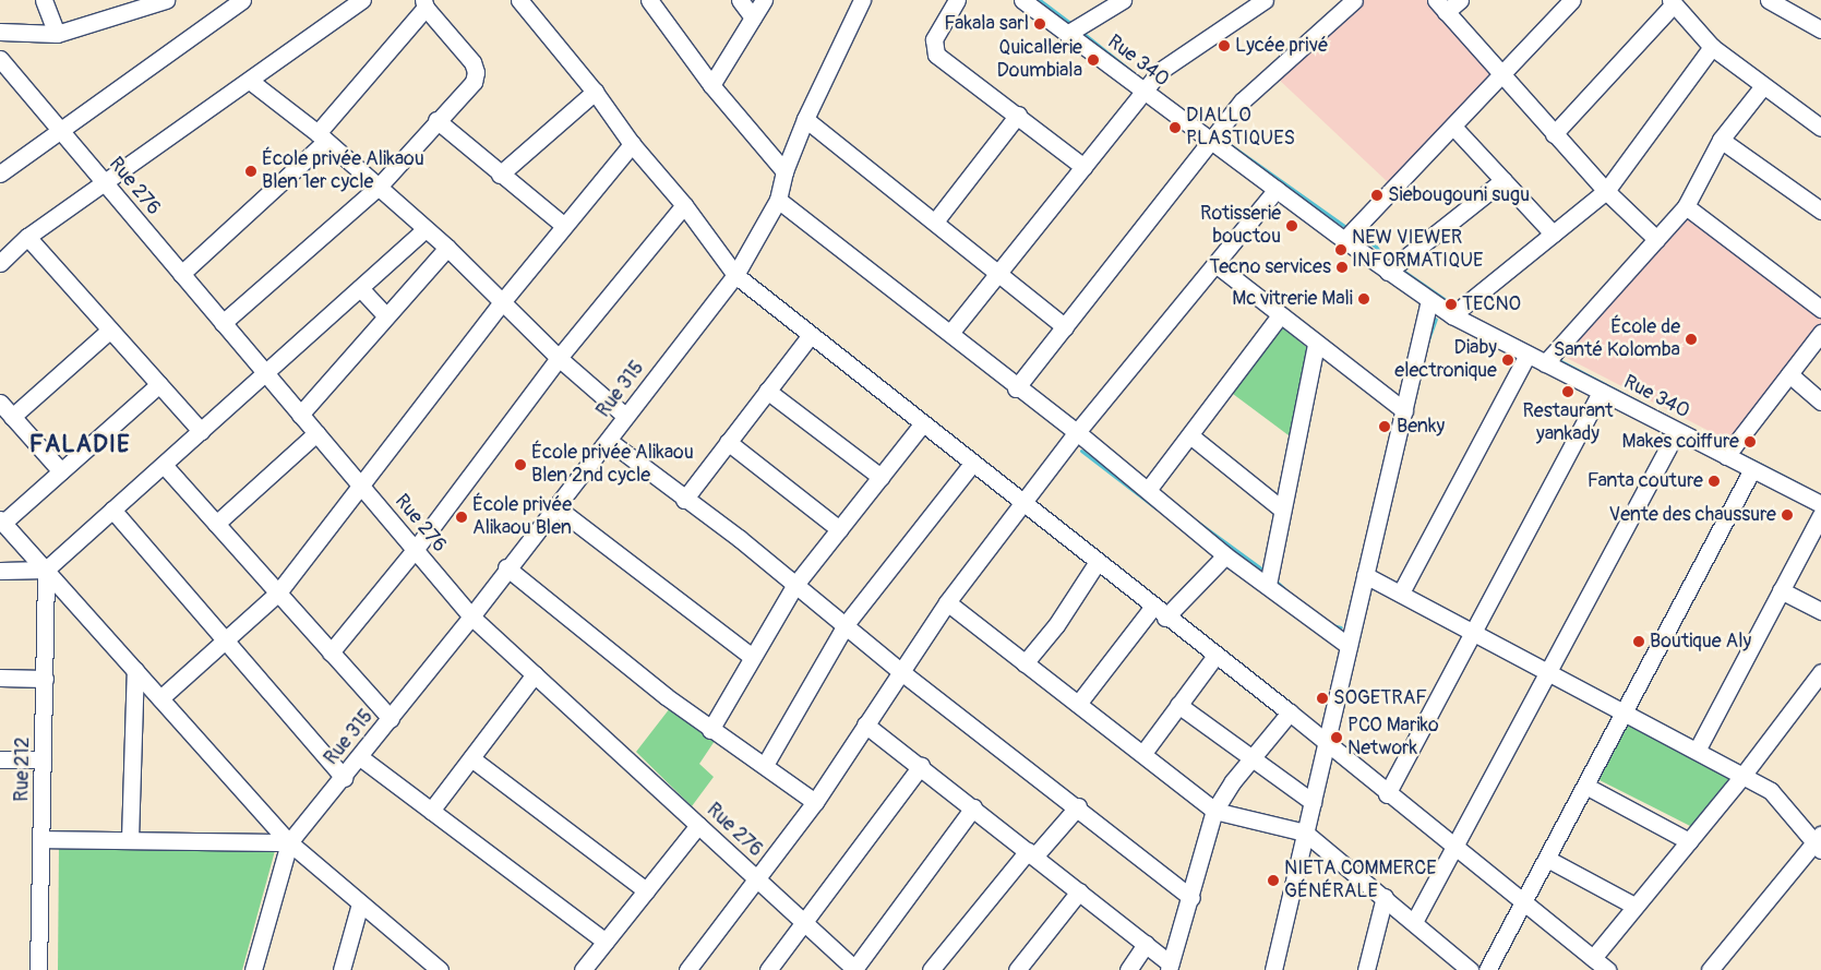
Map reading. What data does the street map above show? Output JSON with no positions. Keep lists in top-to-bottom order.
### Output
{
  "streets": {
    "street": [
      "Rue 340",
      "Rue 276",
      "Rue 315",
      "Rue 212"
    ]
  },
  "crossings": [
    ["Rue 276", "Rue 315"]
  ],
  "districts": ["FALADIE"],
  "places": [
    "Fakala sarl",
    "Lycée privé",
    "Quicallerie Doumbiala",
    "DIALLO PLASTIQUES",
    "École privée Alikaou Blen 1er cycle",
    "Siebougouni sugu",
    "Rotisserie bouctou",
    "NEW VIEWER INFORMATIQUE",
    "Tecno services",
    "Mc vitrerie Mali",
    "TECNO",
    "École de Santé Kolomba",
    "Diaby electronique",
    "Restaurant yankady",
    "Benky",
    "Makes coiffure",
    "École privée Alikaou Blen 2nd cycle",
    "Fanta couture",
    "Vente des chaussure",
    "École privée Alikaou Blen",
    "Boutique Aly",
    "SOGETRAF",
    "PCO Mariko Network",
    "NIETA COMMERCE GÉNÉRALE"
  ]
}
